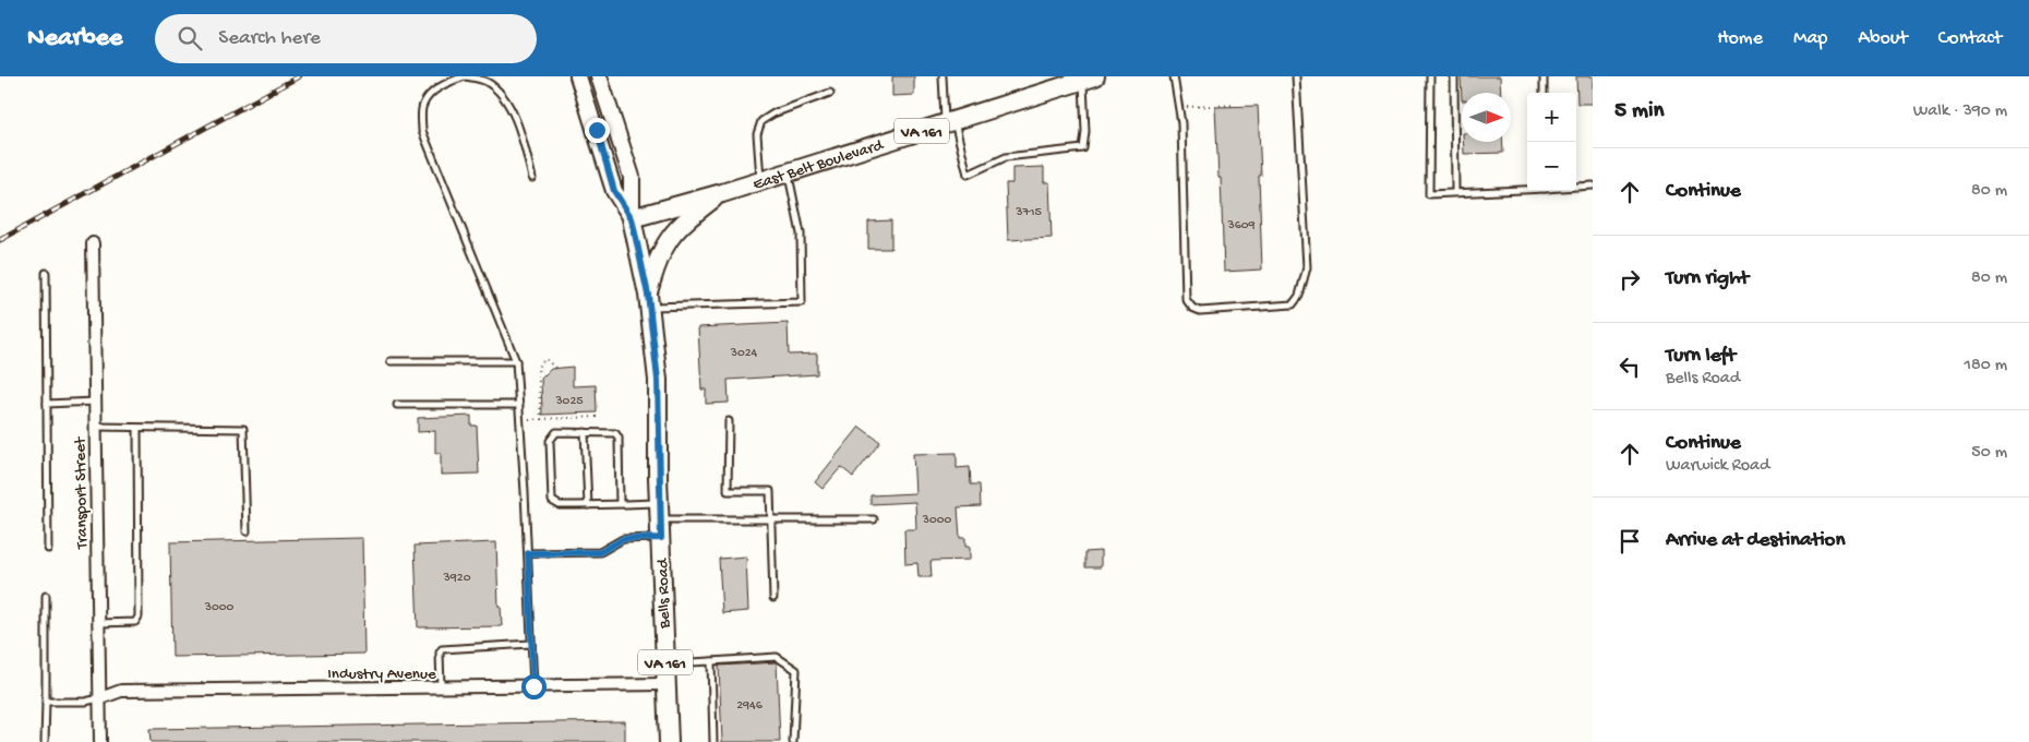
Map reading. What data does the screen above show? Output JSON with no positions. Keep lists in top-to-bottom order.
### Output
{
  "streets": {
    "main road": ["VA 161", "East Belt Boulevard", "Bells Road"],
    "street": ["Transport Street", "Industry Avenue"]
  },
  "crossings": [
    ["VA 161", "East Belt Boulevard"],
    ["VA 161", "Bells Road"],
    ["East Belt Boulevard", "Bells Road"],
    ["Transport Street", "Industry Avenue"],
    ["Bells Road", "Industry Avenue"]
  ],
  "house_numbers": [
    "3715",
    "3609",
    "3024",
    "3025",
    "3000",
    "3920",
    "3000",
    "2946"
  ],
  "north": "right",
  "page": {
    "header": "Nearbee",
    "search": "Search here",
    "nav": [
      "Home",
      "Map",
      "About",
      "Contact"
    ],
    "heading": ["5 min", "Walk · 390 m"],
    "map_buttons": ["+", "−"],
    "list": [
      ["Continue", "80 m"],
      ["Turn right", "80 m"],
      ["Turn left", "Bells Road", "180 m"],
      ["Continue", "Warwick Road", "50 m"],
      "Arrive at destination"
    ]
  }
}
